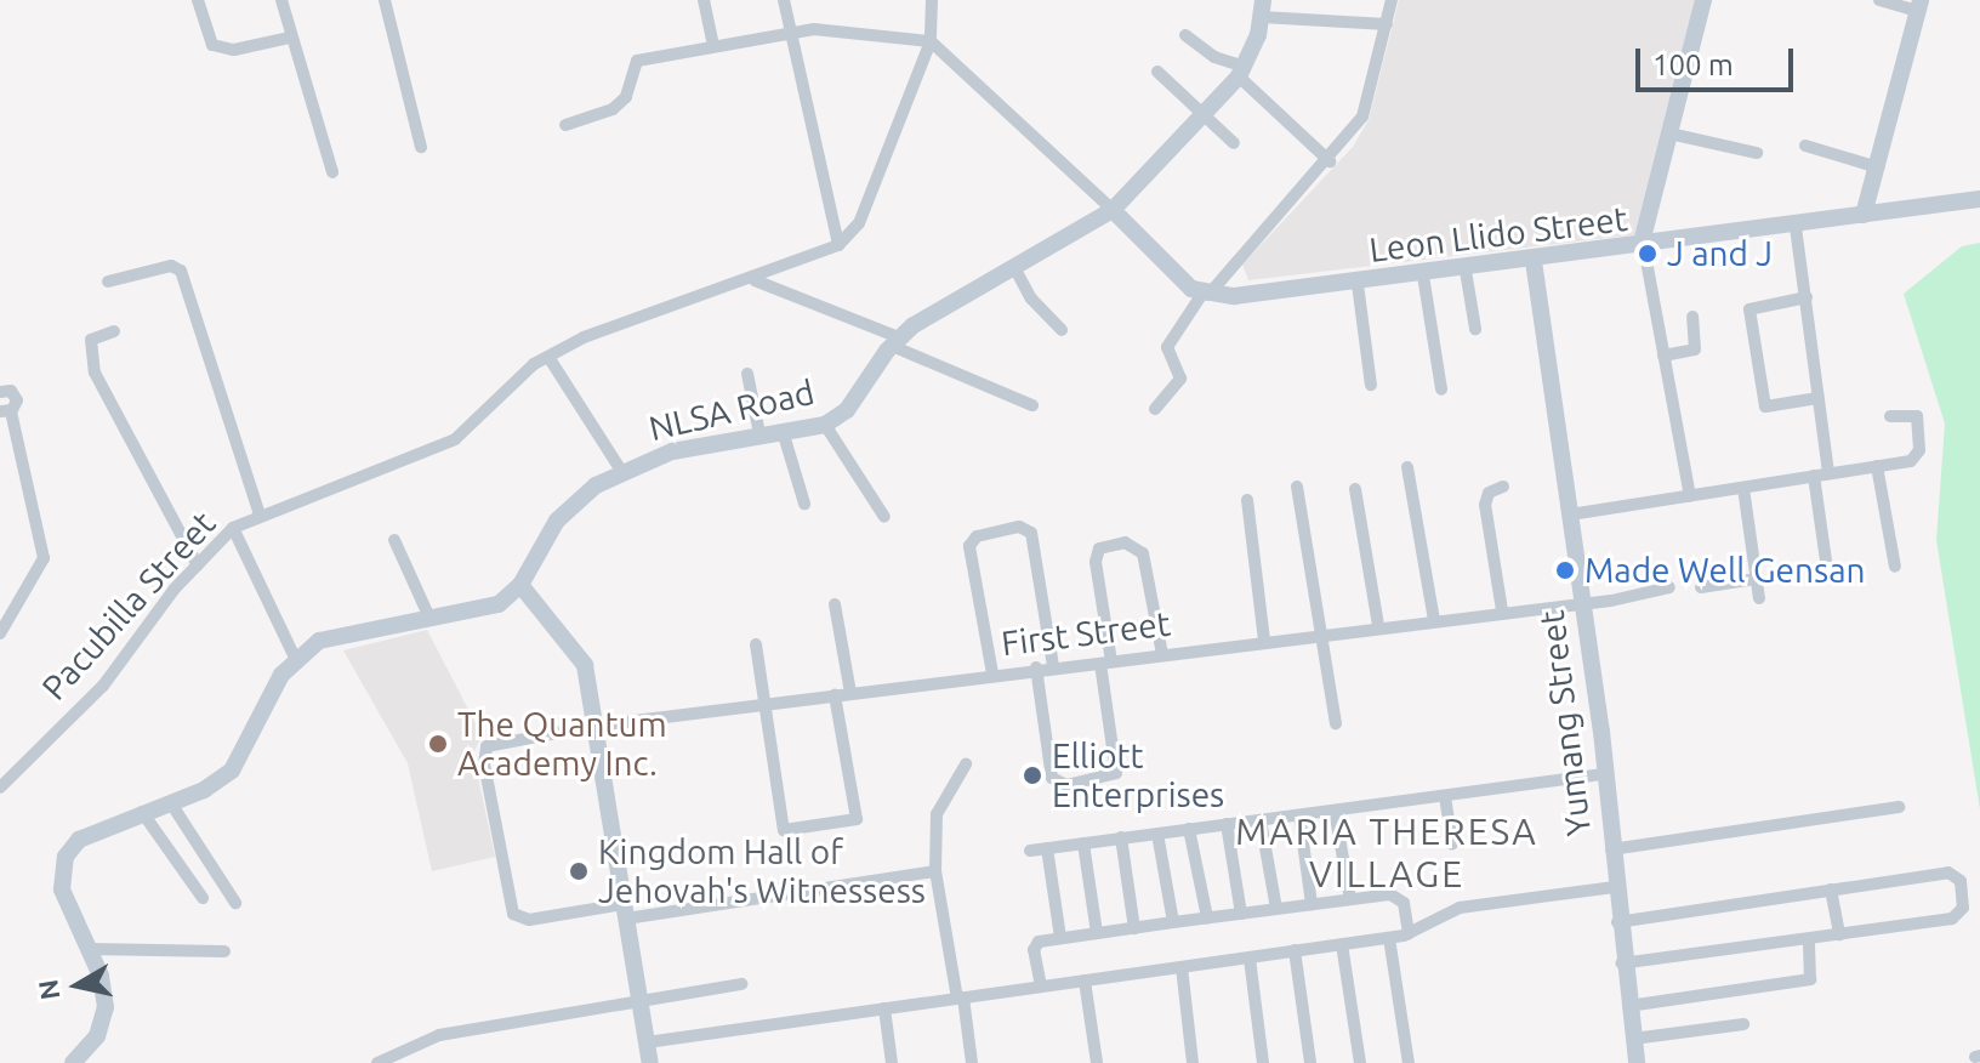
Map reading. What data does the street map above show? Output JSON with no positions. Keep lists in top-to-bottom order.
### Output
{
  "streets": {
    "main road": ["Leon Llido Street", "NLSA Road", "Yumang Street"],
    "street": ["Pacubilla Street", "First Street"]
  },
  "crossings": [
    ["Leon Llido Street", "Yumang Street"],
    ["First Street", "Yumang Street"]
  ],
  "districts": ["MARIA THERESA VILLAGE"],
  "places": [
    "J and J",
    "Made Well Gensan",
    "The Quantum Academy Inc.",
    "Elliott Enterprises",
    "Kingdom Hall of Jehovah's Witnessess"
  ],
  "scale_bar": "100 m",
  "north": "left"
}
